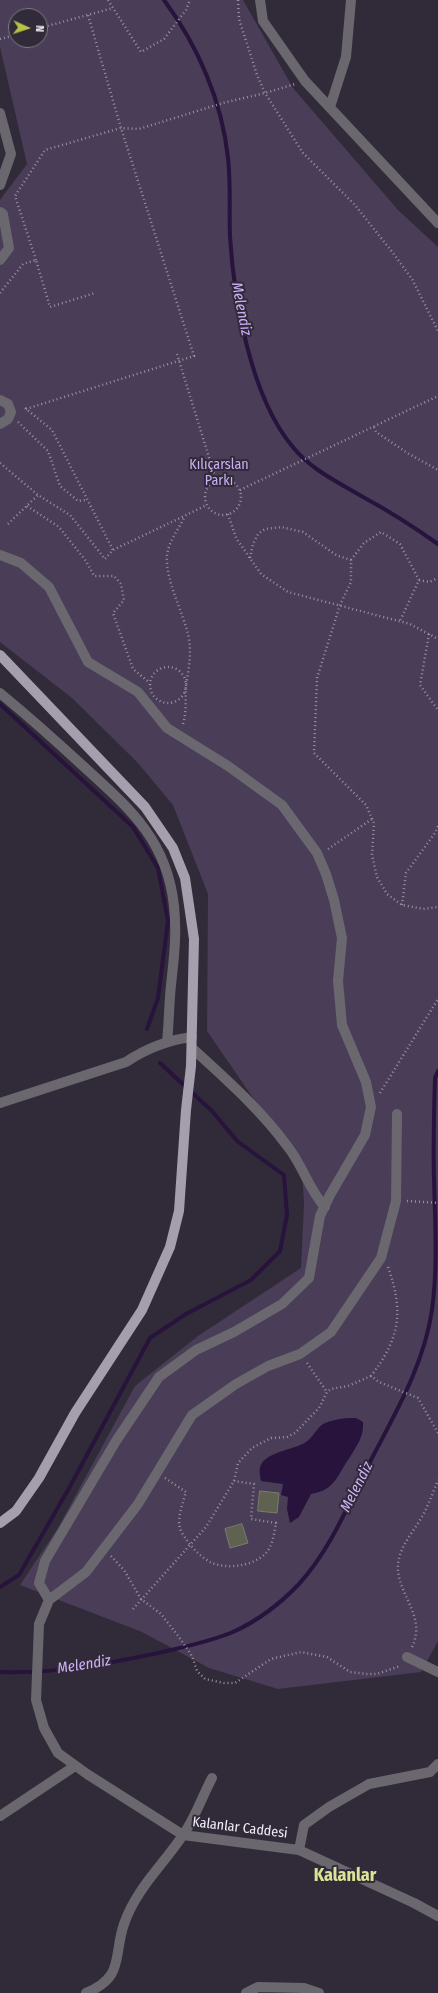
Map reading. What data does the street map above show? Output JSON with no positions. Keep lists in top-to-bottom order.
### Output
{
  "streets": {
    "street": ["Kalanlar Caddesi"]
  },
  "districts": ["Kalanlar"],
  "water": ["Melendiz"],
  "parks": ["Kılıçarslan Parkı"],
  "north": "right"
}
